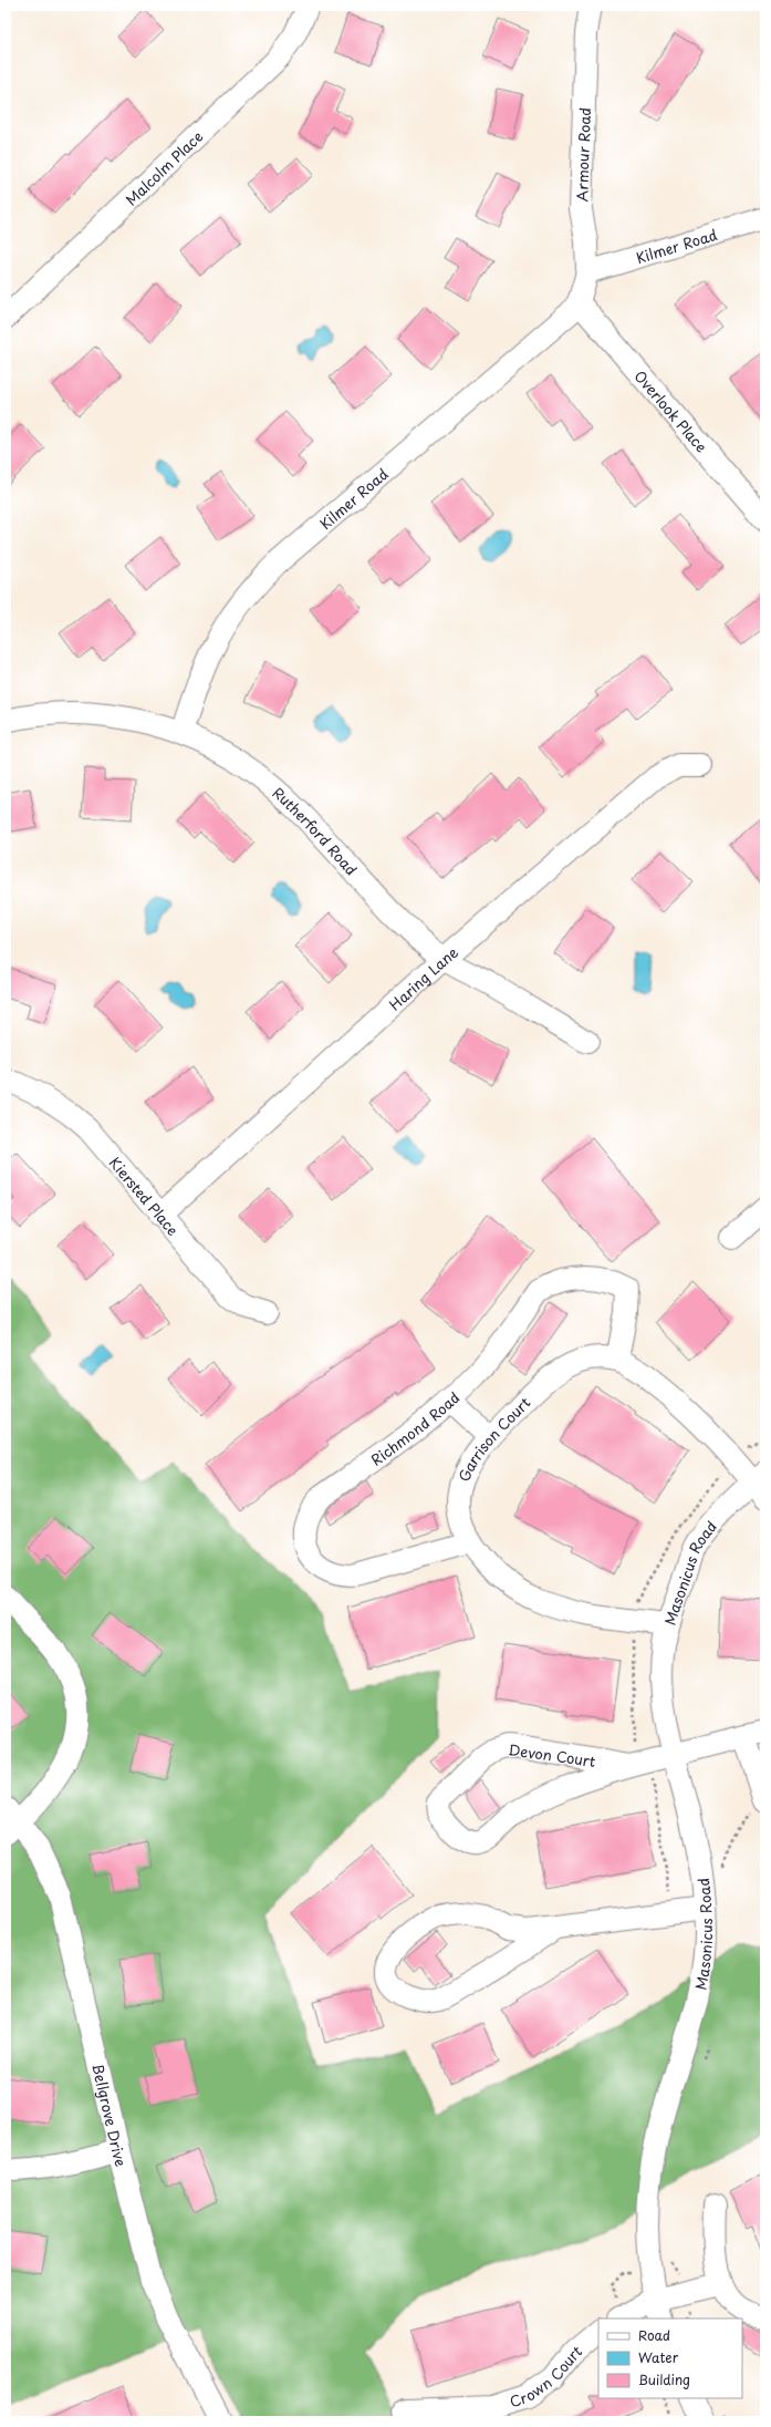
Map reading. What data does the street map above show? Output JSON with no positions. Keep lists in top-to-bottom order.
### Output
{
  "streets": {
    "street": [
      "Armour Road",
      "Malcolm Place",
      "Kilmer Road",
      "Overlook Place",
      "Rutherford Road",
      "Haring Lane",
      "Kiersted Place",
      "Richmond Road",
      "Garrison Court",
      "Masonicus Road",
      "Devon Court",
      "Bellgrove Drive",
      "Crown Court"
    ]
  },
  "crossings": [
    ["Armour Road", "Kilmer Road"],
    ["Armour Road", "Overlook Place"],
    ["Kilmer Road", "Overlook Place"],
    ["Kilmer Road", "Rutherford Road"],
    ["Rutherford Road", "Haring Lane"],
    ["Haring Lane", "Kiersted Place"],
    ["Richmond Road", "Garrison Court"],
    ["Garrison Court", "Masonicus Road"],
    ["Masonicus Road", "Devon Court"]
  ],
  "legend": ["Road", "Water", "Building"]
}
